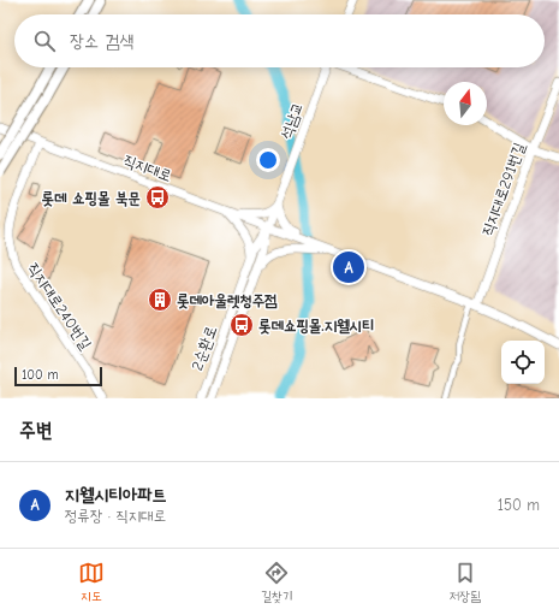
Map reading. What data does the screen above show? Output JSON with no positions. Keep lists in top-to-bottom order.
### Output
{
  "streets": {
    "street": [
      "석남교",
      "직지대로",
      "직지대로291번길",
      "직지대로240번길",
      "2순환로"
    ]
  },
  "crossings": [
    ["석남교", "2순환로"],
    ["직지대로", "직지대로240번길"],
    ["직지대로", "2순환로"]
  ],
  "places": {
    "bus stop": ["롯데 쇼핑몰 북문", "롯데쇼핑몰.지웰시티"],
    "building": ["롯데아울렛청주점"]
  },
  "scale_bar": "100 m",
  "north": "top",
  "page": {
    "search": "장소 검색",
    "pins": "A",
    "scale": "100 m",
    "heading": "주변",
    "list": [
      {
        "mark": "A",
        "name": "지웰시티아파트",
        "note": "정류장 · 직지대로",
        "value": "150 m"
      }
    ],
    "nav": ["지도", "길찾기", "저장됨"]
  }
}
